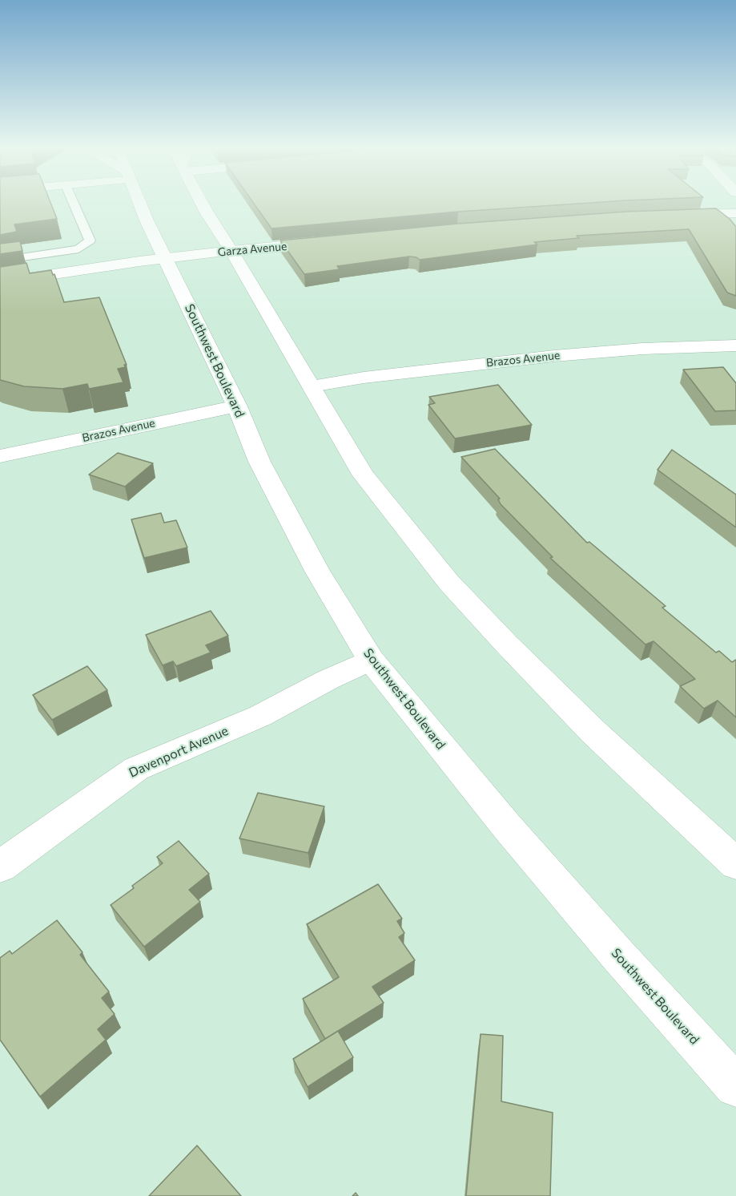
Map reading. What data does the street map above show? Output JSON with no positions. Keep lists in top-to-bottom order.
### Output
{
  "streets": {
    "main road": [
      "Garza Avenue",
      "Brazos Avenue",
      "Southwest Boulevard",
      "Davenport Avenue"
    ]
  },
  "crossings": [
    ["Garza Avenue", "Southwest Boulevard"],
    ["Brazos Avenue", "Southwest Boulevard"],
    ["Southwest Boulevard", "Davenport Avenue"]
  ]
}
